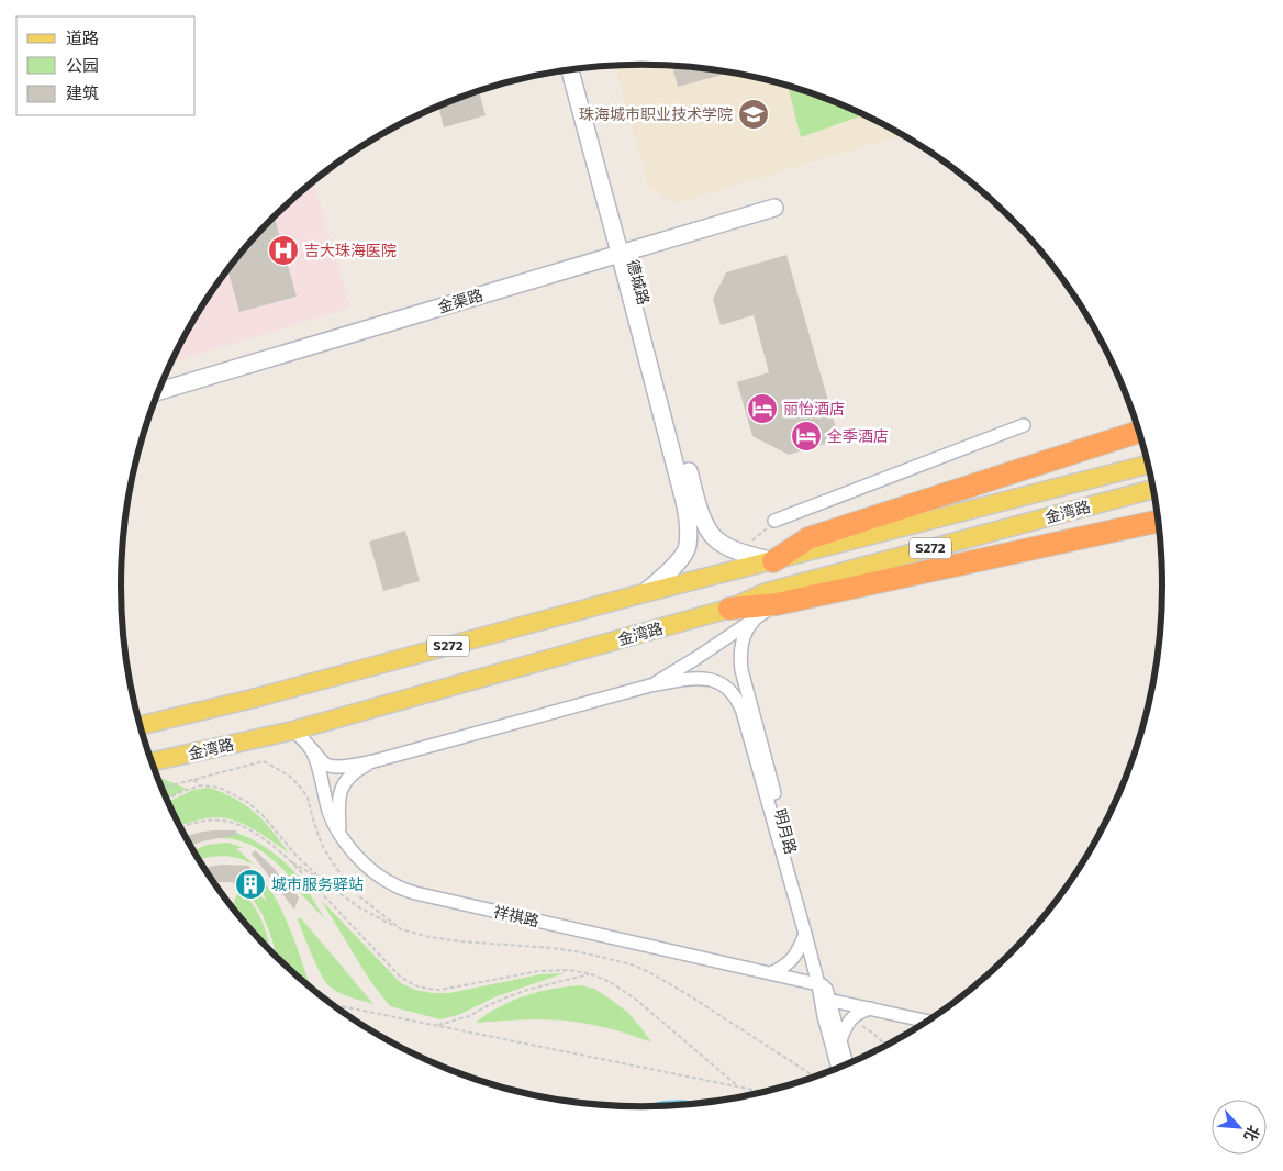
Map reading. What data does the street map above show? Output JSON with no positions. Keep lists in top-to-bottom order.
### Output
{
  "streets": {
    "main road": ["金湾路", "S272"],
    "street": [
      "德城路",
      "金渠路",
      "明月路",
      "祥祺路"
    ]
  },
  "crossings": [
    ["德城路", "金渠路"],
    ["金湾路", "祥祺路"],
    ["明月路", "祥祺路"]
  ],
  "places": {
    "school or university": ["珠海城市职业技术学院"],
    "hospital": ["吉大珠海医院"],
    "hotel": ["丽怡酒店", "全季酒店"],
    "building": ["城市服务驿站"]
  },
  "legend": ["道路", "公园", "建筑"],
  "north": "bottom right"
}
